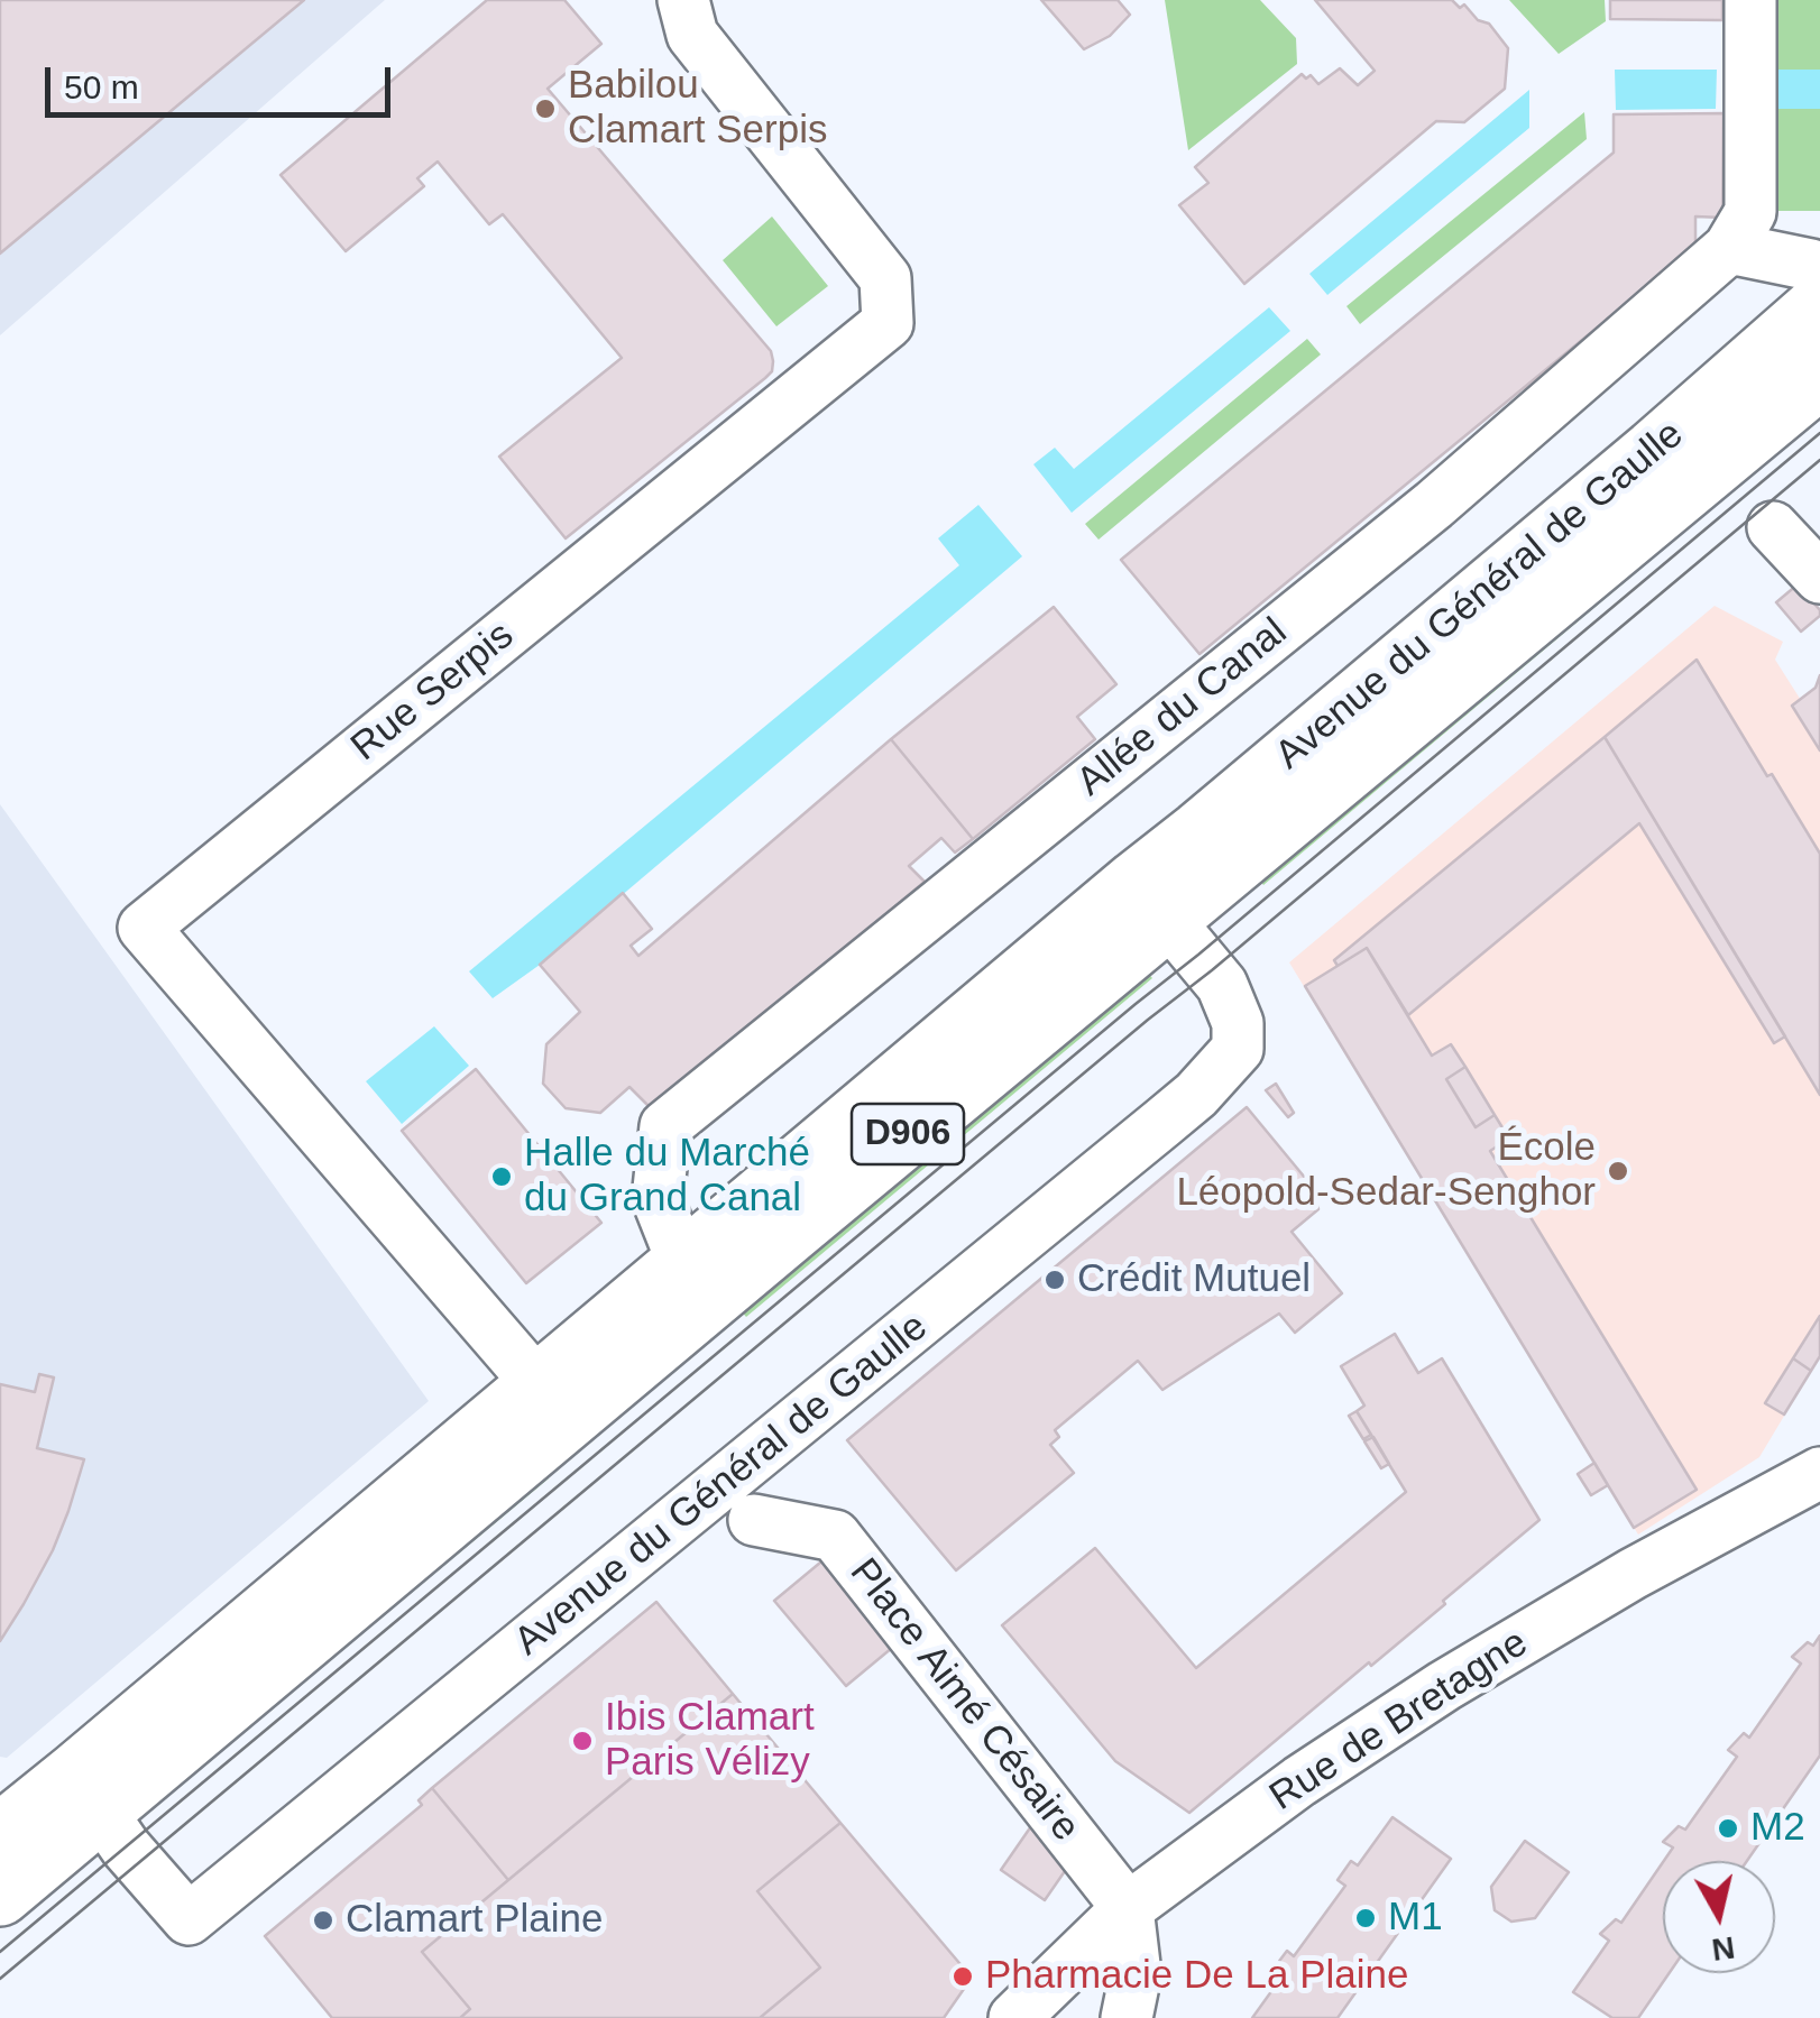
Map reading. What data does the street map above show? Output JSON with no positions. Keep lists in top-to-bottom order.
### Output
{
  "streets": {
    "main road": ["Avenue du Général de Gaulle", "D906"],
    "street": [
      "Rue Serpis",
      "Allée du Canal",
      "Place Aimé Césaire",
      "Rue de Bretagne"
    ]
  },
  "crossings": [
    ["Avenue du Général de Gaulle", "Rue Serpis"],
    ["Avenue du Général de Gaulle", "Allée du Canal"],
    ["Place Aimé Césaire", "Rue de Bretagne"]
  ],
  "places": [
    "Babilou Clamart Serpis",
    "École Léopold-Sedar-Senghor",
    "Halle du Marché du Grand Canal",
    "Crédit Mutuel",
    "Ibis Clamart Paris Vélizy",
    "M2",
    "M1",
    "Clamart Plaine",
    "Pharmacie De La Plaine"
  ],
  "scale_bar": "50 m",
  "north": "bottom"
}
